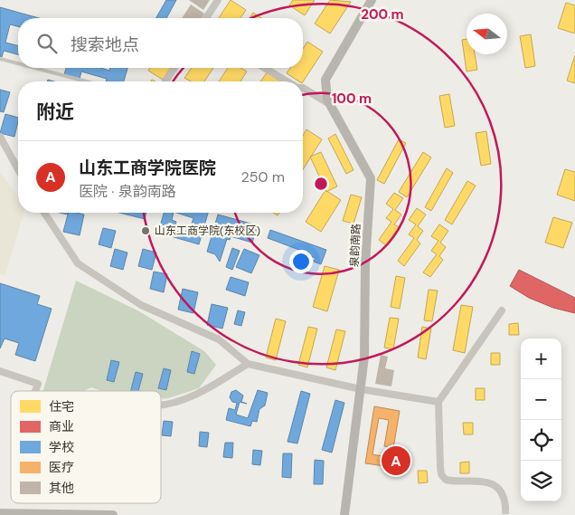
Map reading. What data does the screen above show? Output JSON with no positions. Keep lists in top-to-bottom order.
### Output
{
  "streets": {
    "street": ["泉韵南路"]
  },
  "places": ["山东工商学院(东校区)"],
  "legend": [
    "住宅",
    "商业",
    "学校",
    "医疗",
    "其他"
  ],
  "north": "left",
  "page": {
    "search": "搜索地点",
    "heading": "附近",
    "list": [
      {
        "mark": "A",
        "name": "山东工商学院医院",
        "note": "医院 · 泉韵南路",
        "value": "250 m"
      }
    ],
    "map_buttons": ["+", "−"],
    "pins": "A"
  },
  "rings": ["200 m", "100 m"]
}
